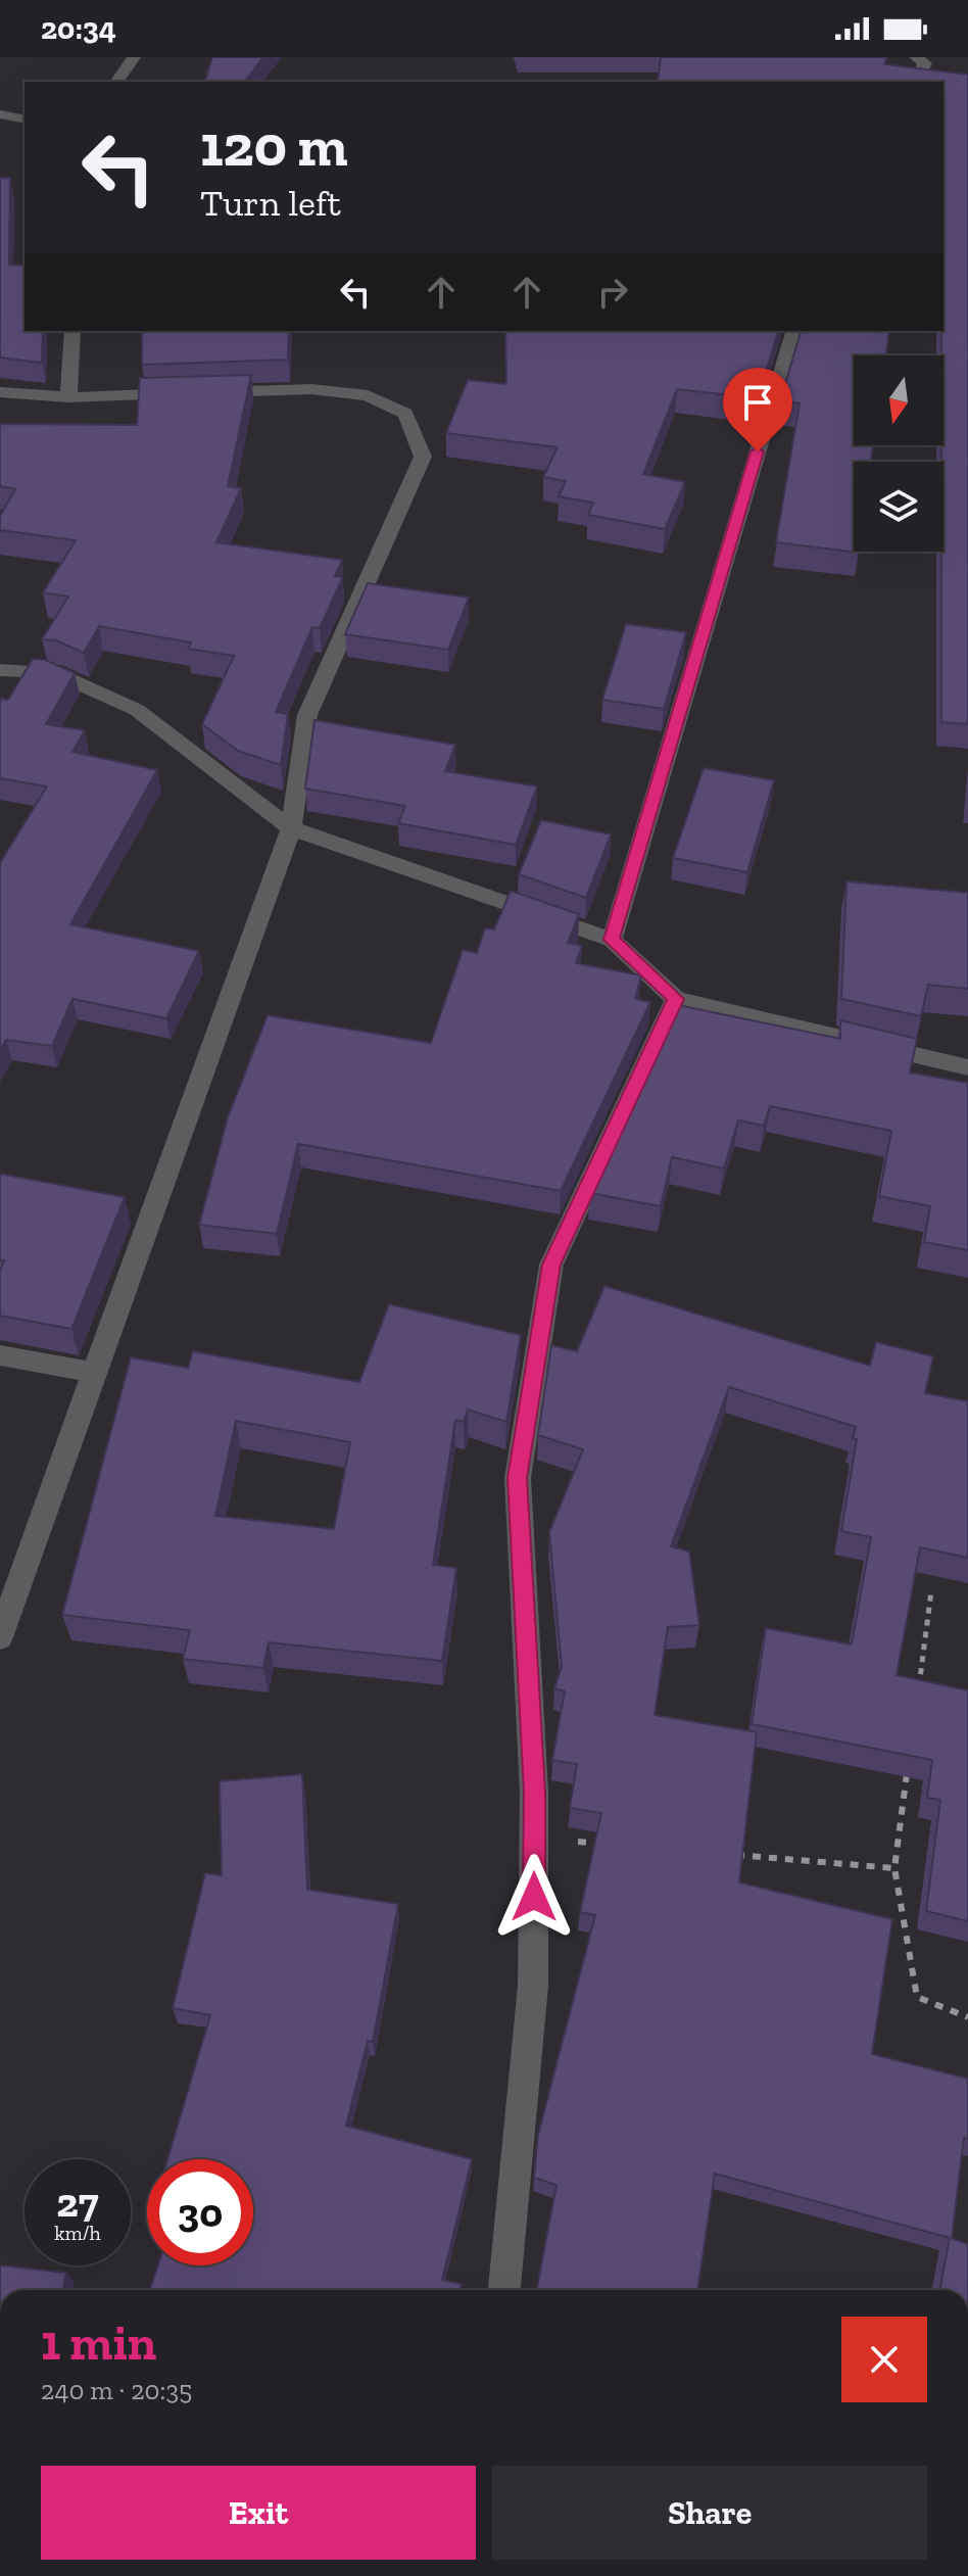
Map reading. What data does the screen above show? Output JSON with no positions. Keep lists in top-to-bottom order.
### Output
{
  "north": "bottom",
  "page": {
    "status": "20:34",
    "turn": ["120 m", "Turn left"],
    "speed": "27 km/h",
    "limit": "30",
    "heading": ["1 min", "240 m · 20:35"],
    "buttons": ["Exit", "Share"]
  }
}
